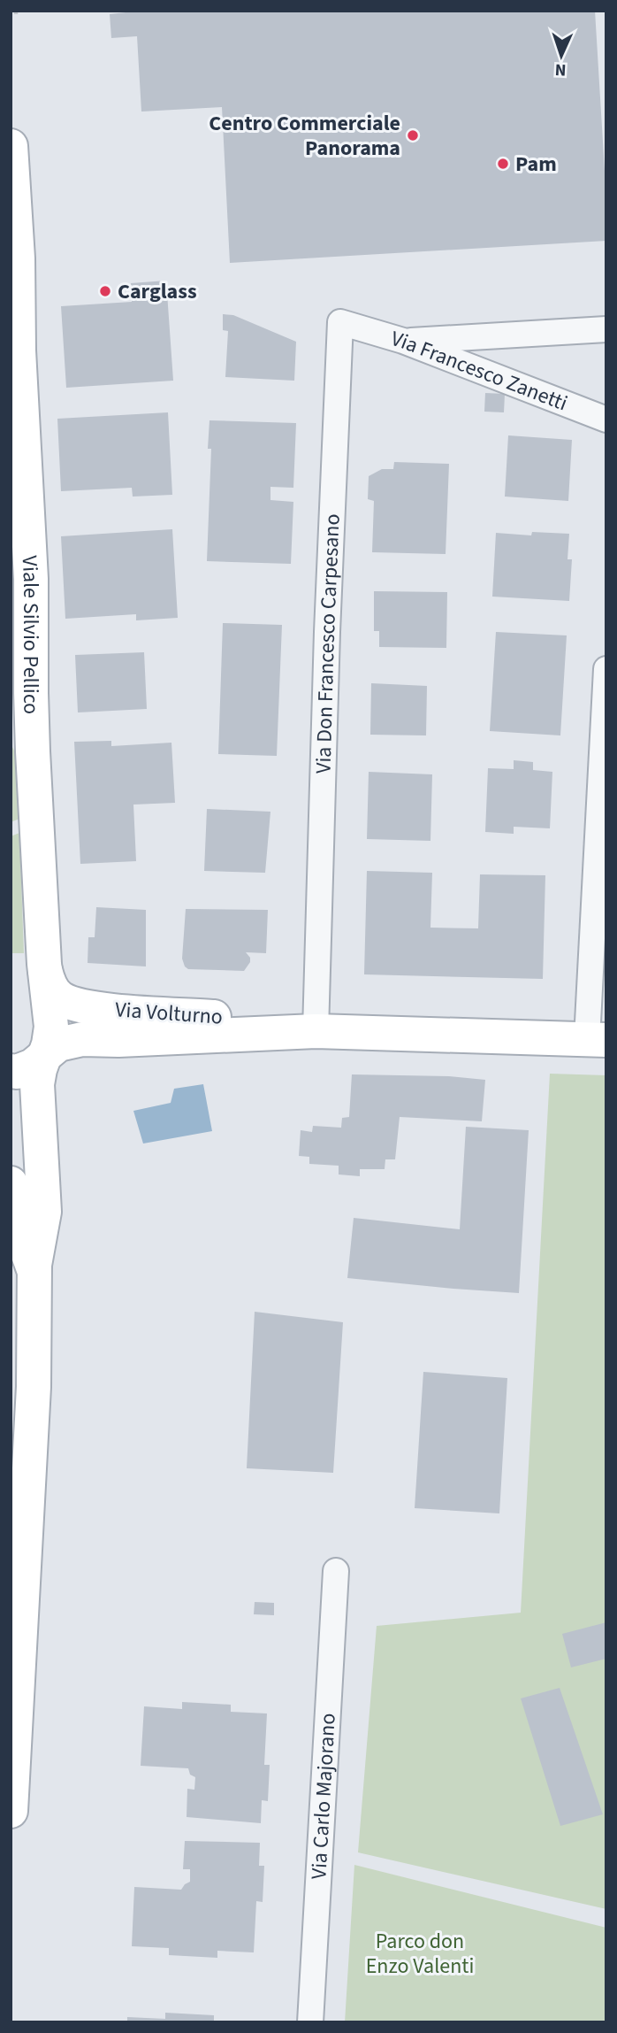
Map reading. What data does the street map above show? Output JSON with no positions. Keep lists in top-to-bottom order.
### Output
{
  "streets": {
    "main road": ["Viale Silvio Pellico", "Via Volturno"],
    "street": ["Via Francesco Zanetti", "Via Don Francesco Carpesano", "Via Carlo Majorano"]
  },
  "crossings": [
    ["Via Francesco Zanetti", "Via Don Francesco Carpesano"],
    ["Viale Silvio Pellico", "Via Volturno"],
    ["Via Don Francesco Carpesano", "Via Volturno"]
  ],
  "parks": ["Parco don Enzo Valenti"],
  "places": ["Centro Commerciale Panorama", "Pam", "Carglass"],
  "north": "bottom"
}
